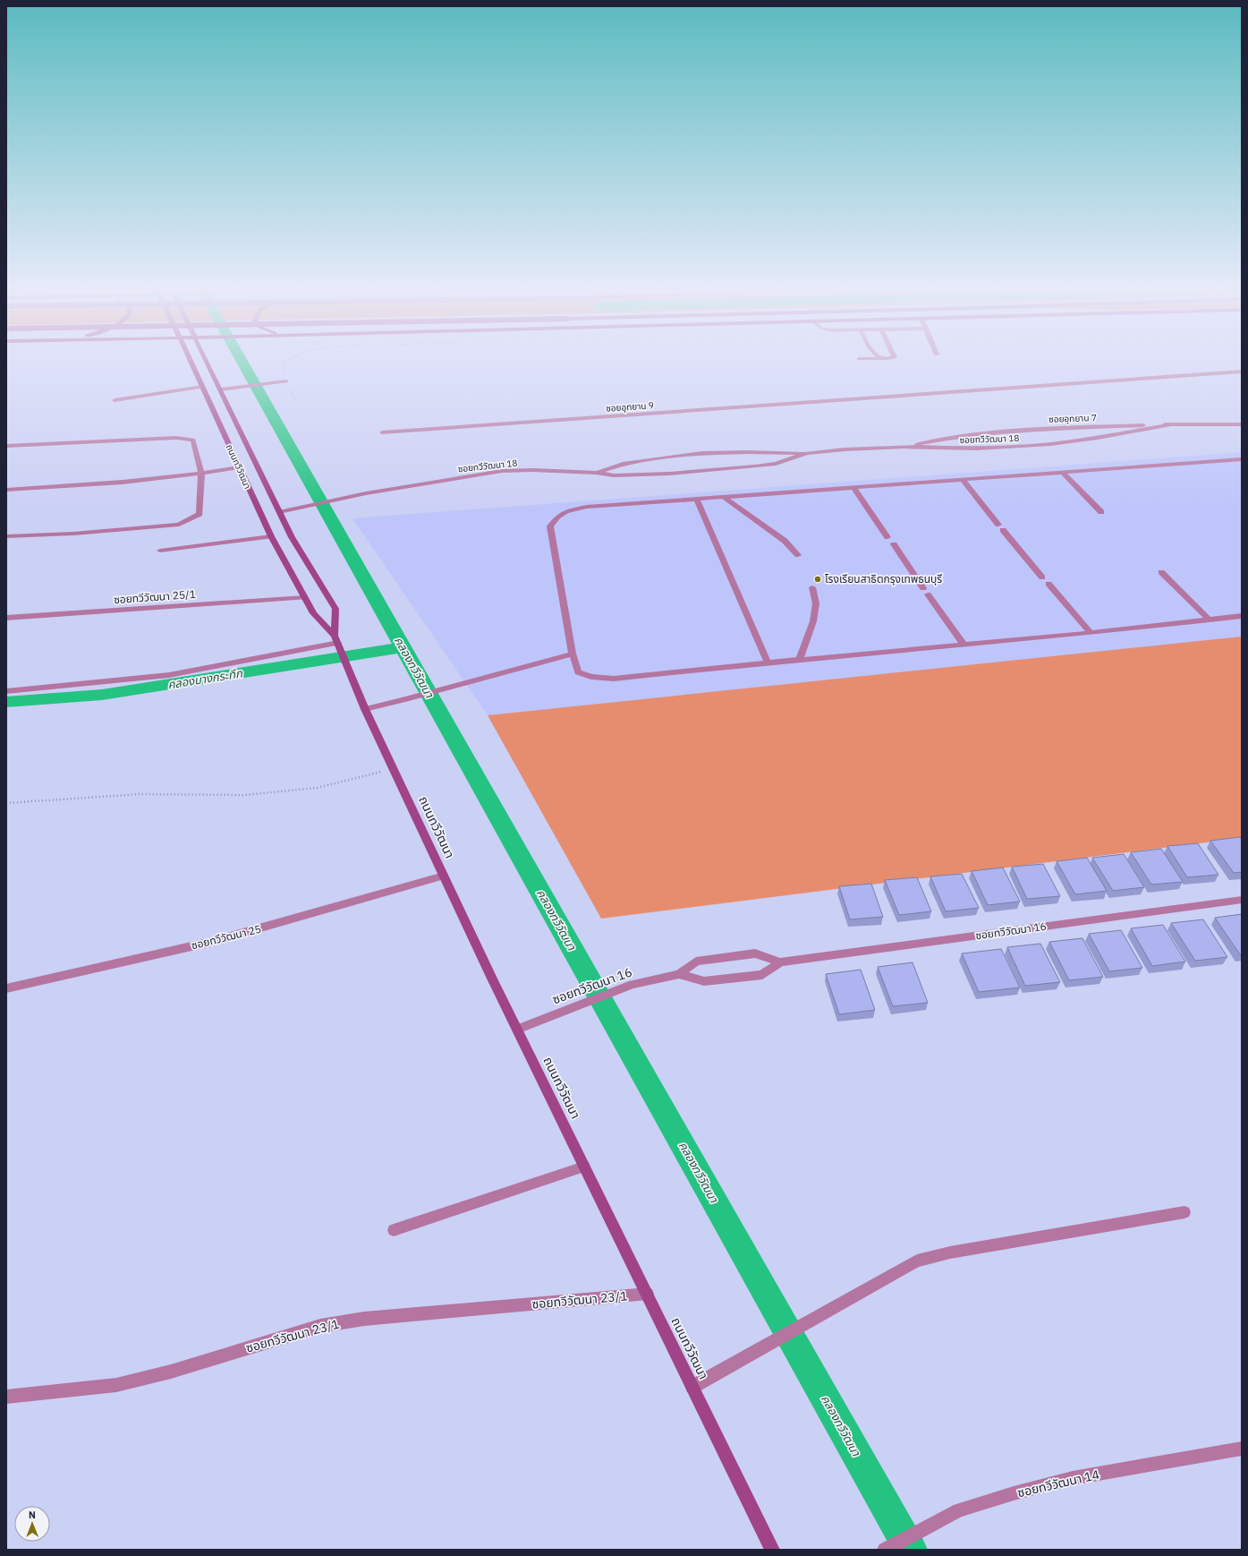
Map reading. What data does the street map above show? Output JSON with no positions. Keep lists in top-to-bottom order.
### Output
{
  "streets": {
    "main road": ["ถนนทวีวัฒนา"],
    "street": [
      "ซอยอุทยาน 9",
      "ซอยอุทยาน 7",
      "ซอยทวีวัฒนา 18",
      "ซอยทวีวัฒนา 25/1",
      "ซอยทวีวัฒนา 16",
      "ซอยทวีวัฒนา 25",
      "ซอยทวีวัฒนา 23/1",
      "ซอยทวีวัฒนา 14"
    ]
  },
  "crossings": [
    ["ซอยอุทยาน 7", "ซอยทวีวัฒนา 18"],
    ["ซอยทวีวัฒนา 18", "ถนนทวีวัฒนา"],
    ["ถนนทวีวัฒนา", "ซอยทวีวัฒนา 25/1"],
    ["ถนนทวีวัฒนา", "ซอยทวีวัฒนา 16"],
    ["ถนนทวีวัฒนา", "ซอยทวีวัฒนา 25"],
    ["ถนนทวีวัฒนา", "ซอยทวีวัฒนา 23/1"]
  ],
  "water": ["คลองทวีวัฒนา", "คลองบางกระทึก"],
  "places": ["โรงเรียนสาธิตกรุงเทพธนบุรี"],
  "north": "top"
}
